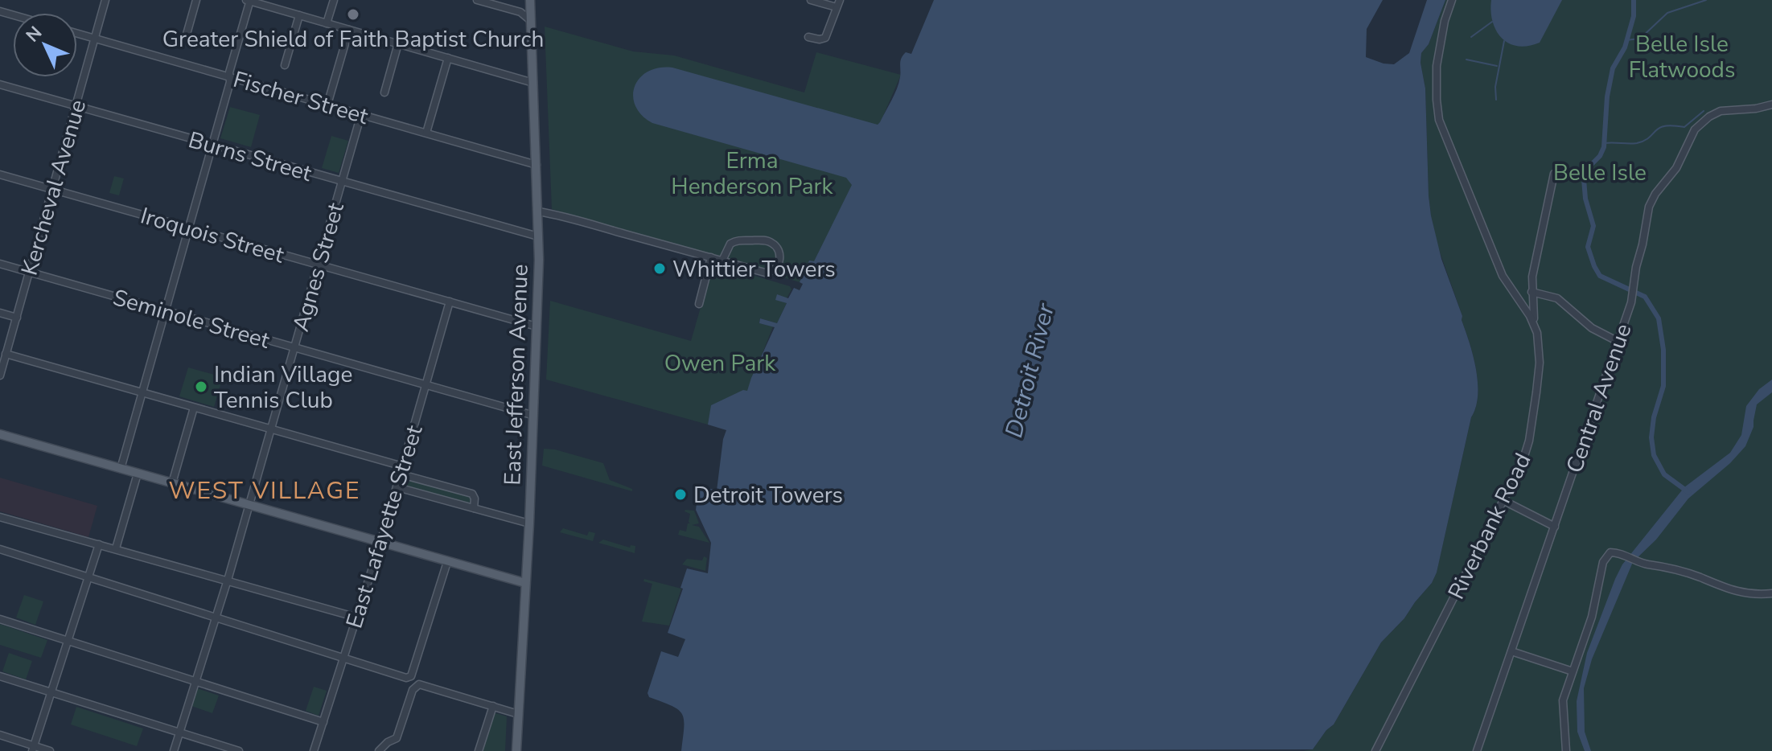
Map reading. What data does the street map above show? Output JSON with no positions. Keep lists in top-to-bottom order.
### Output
{
  "streets": {
    "main road": ["East Jefferson Avenue"],
    "street": [
      "Fischer Street",
      "Burns Street",
      "Kercheval Avenue",
      "Iroquois Street",
      "Agnes Street",
      "Seminole Street",
      "Central Avenue",
      "Riverbank Road",
      "East Lafayette Street"
    ]
  },
  "crossings": [
    ["Fischer Street", "Kercheval Avenue"],
    ["Fischer Street", "Agnes Street"],
    ["Fischer Street", "East Jefferson Avenue"],
    ["Burns Street", "Kercheval Avenue"],
    ["Burns Street", "Agnes Street"],
    ["Burns Street", "East Jefferson Avenue"],
    ["Kercheval Avenue", "Iroquois Street"],
    ["Kercheval Avenue", "Seminole Street"],
    ["Iroquois Street", "Agnes Street"],
    ["Iroquois Street", "East Jefferson Avenue"],
    ["Iroquois Street", "East Lafayette Street"],
    ["Agnes Street", "Seminole Street"],
    ["Seminole Street", "East Jefferson Avenue"],
    ["Seminole Street", "East Lafayette Street"]
  ],
  "districts": ["WEST VILLAGE"],
  "water": ["Detroit River"],
  "parks": [
    "Belle Isle Flatwoods",
    "Erma Henderson Park",
    "Belle Isle",
    "Owen Park"
  ],
  "places": [
    "Greater Shield of Faith Baptist Church",
    "Whittier Towers",
    "Indian Village Tennis Club",
    "Detroit Towers"
  ],
  "north": "top left"
}
